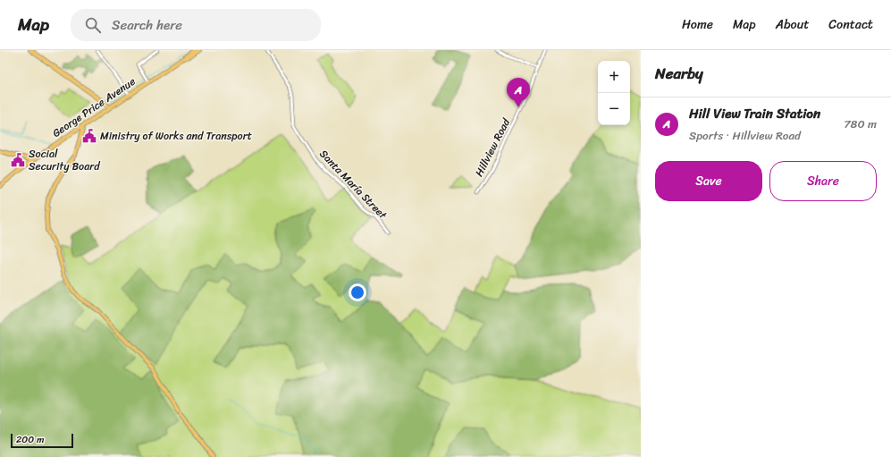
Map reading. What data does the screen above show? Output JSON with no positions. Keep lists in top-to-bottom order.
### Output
{
  "streets": {
    "main road": ["George Price Avenue"],
    "street": ["Hillview Road", "Santa María Street"]
  },
  "places": {
    "public building": ["Ministry of Works and Transport", "Social Security Board"]
  },
  "scale_bar": "200 m",
  "page": {
    "header": "Map",
    "search": "Search here",
    "nav": [
      "Home",
      "Map",
      "About",
      "Contact"
    ],
    "heading": "Nearby",
    "map_buttons": ["+", "−"],
    "pins": "A",
    "list": [
      {
        "mark": "A",
        "name": "Hill View Train Station",
        "note": "Sports · Hillview Road",
        "value": "780 m"
      }
    ],
    "buttons": ["Save", "Share"],
    "scale": "200 m"
  }
}
